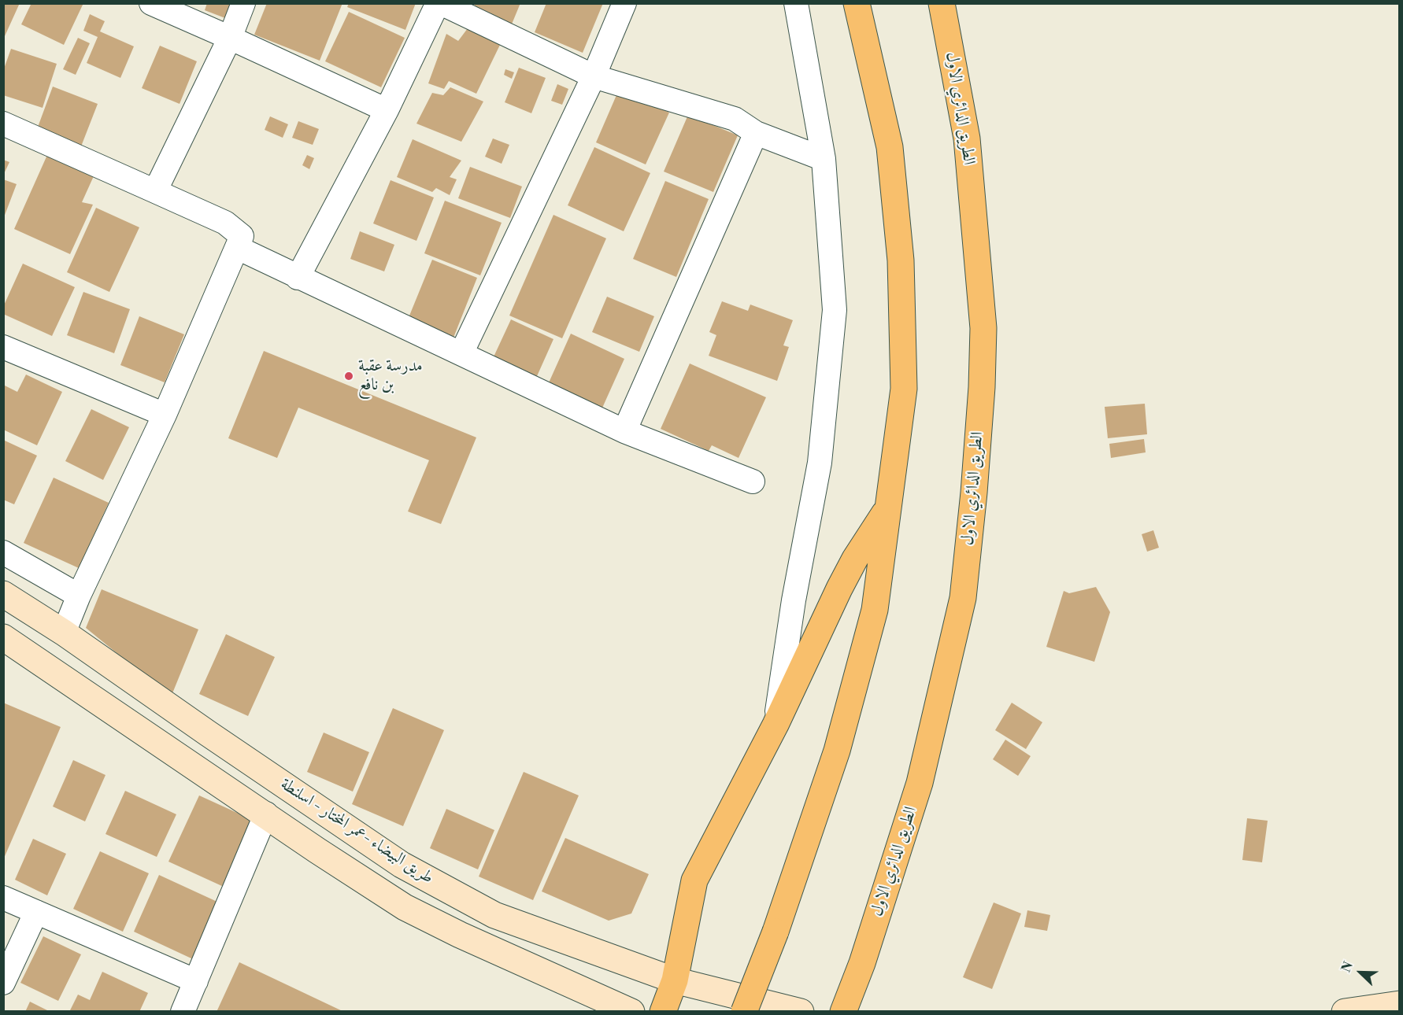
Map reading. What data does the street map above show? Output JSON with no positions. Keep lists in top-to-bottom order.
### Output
{
  "streets": {
    "main road": ["الطريق الدائري الاول", "طريق البيضاء -عمر المختار - اسلنطة"]
  },
  "places": ["مدرسة عقبة بن نافع"],
  "north": "top left"
}
